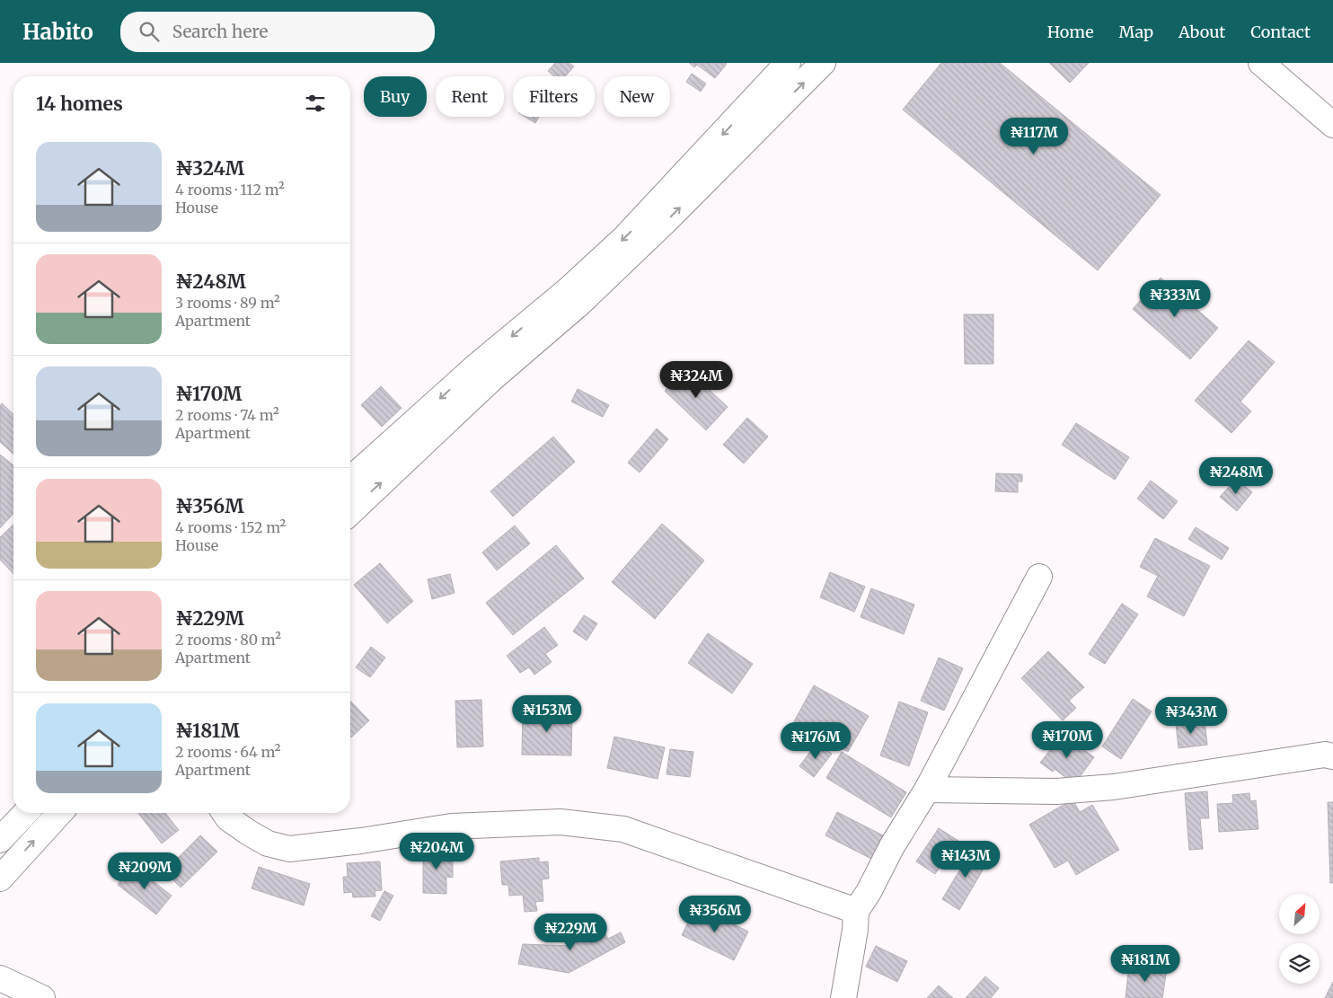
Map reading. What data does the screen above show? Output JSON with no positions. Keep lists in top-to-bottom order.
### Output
{
  "north": "top right",
  "page": {
    "header": "Habito",
    "search": "Search here",
    "nav": [
      "Home",
      "Map",
      "About",
      "Contact"
    ],
    "chip": [
      "Buy",
      "Rent",
      "Filters",
      "New"
    ],
    "heading": "14 homes",
    "price": [
      "₦117M",
      "₦333M",
      "₦324M",
      "₦248M",
      "₦153M",
      "₦343M",
      "₦170M",
      "₦176M",
      "₦204M",
      "₦143M",
      "₦209M",
      "₦356M",
      "₦229M",
      "₦181M"
    ],
    "list": [
      {
        "name": "₦324M",
        "note": "4 rooms · 112 m² · House"
      },
      {
        "name": "₦248M",
        "note": "3 rooms · 89 m² · Apartment"
      },
      {
        "name": "₦170M",
        "note": "2 rooms · 74 m² · Apartment"
      },
      {
        "name": "₦356M",
        "note": "4 rooms · 152 m² · House"
      },
      {
        "name": "₦229M",
        "note": "2 rooms · 80 m² · Apartment"
      },
      {
        "name": "₦181M",
        "note": "2 rooms · 64 m² · Apartment"
      }
    ]
  }
}
